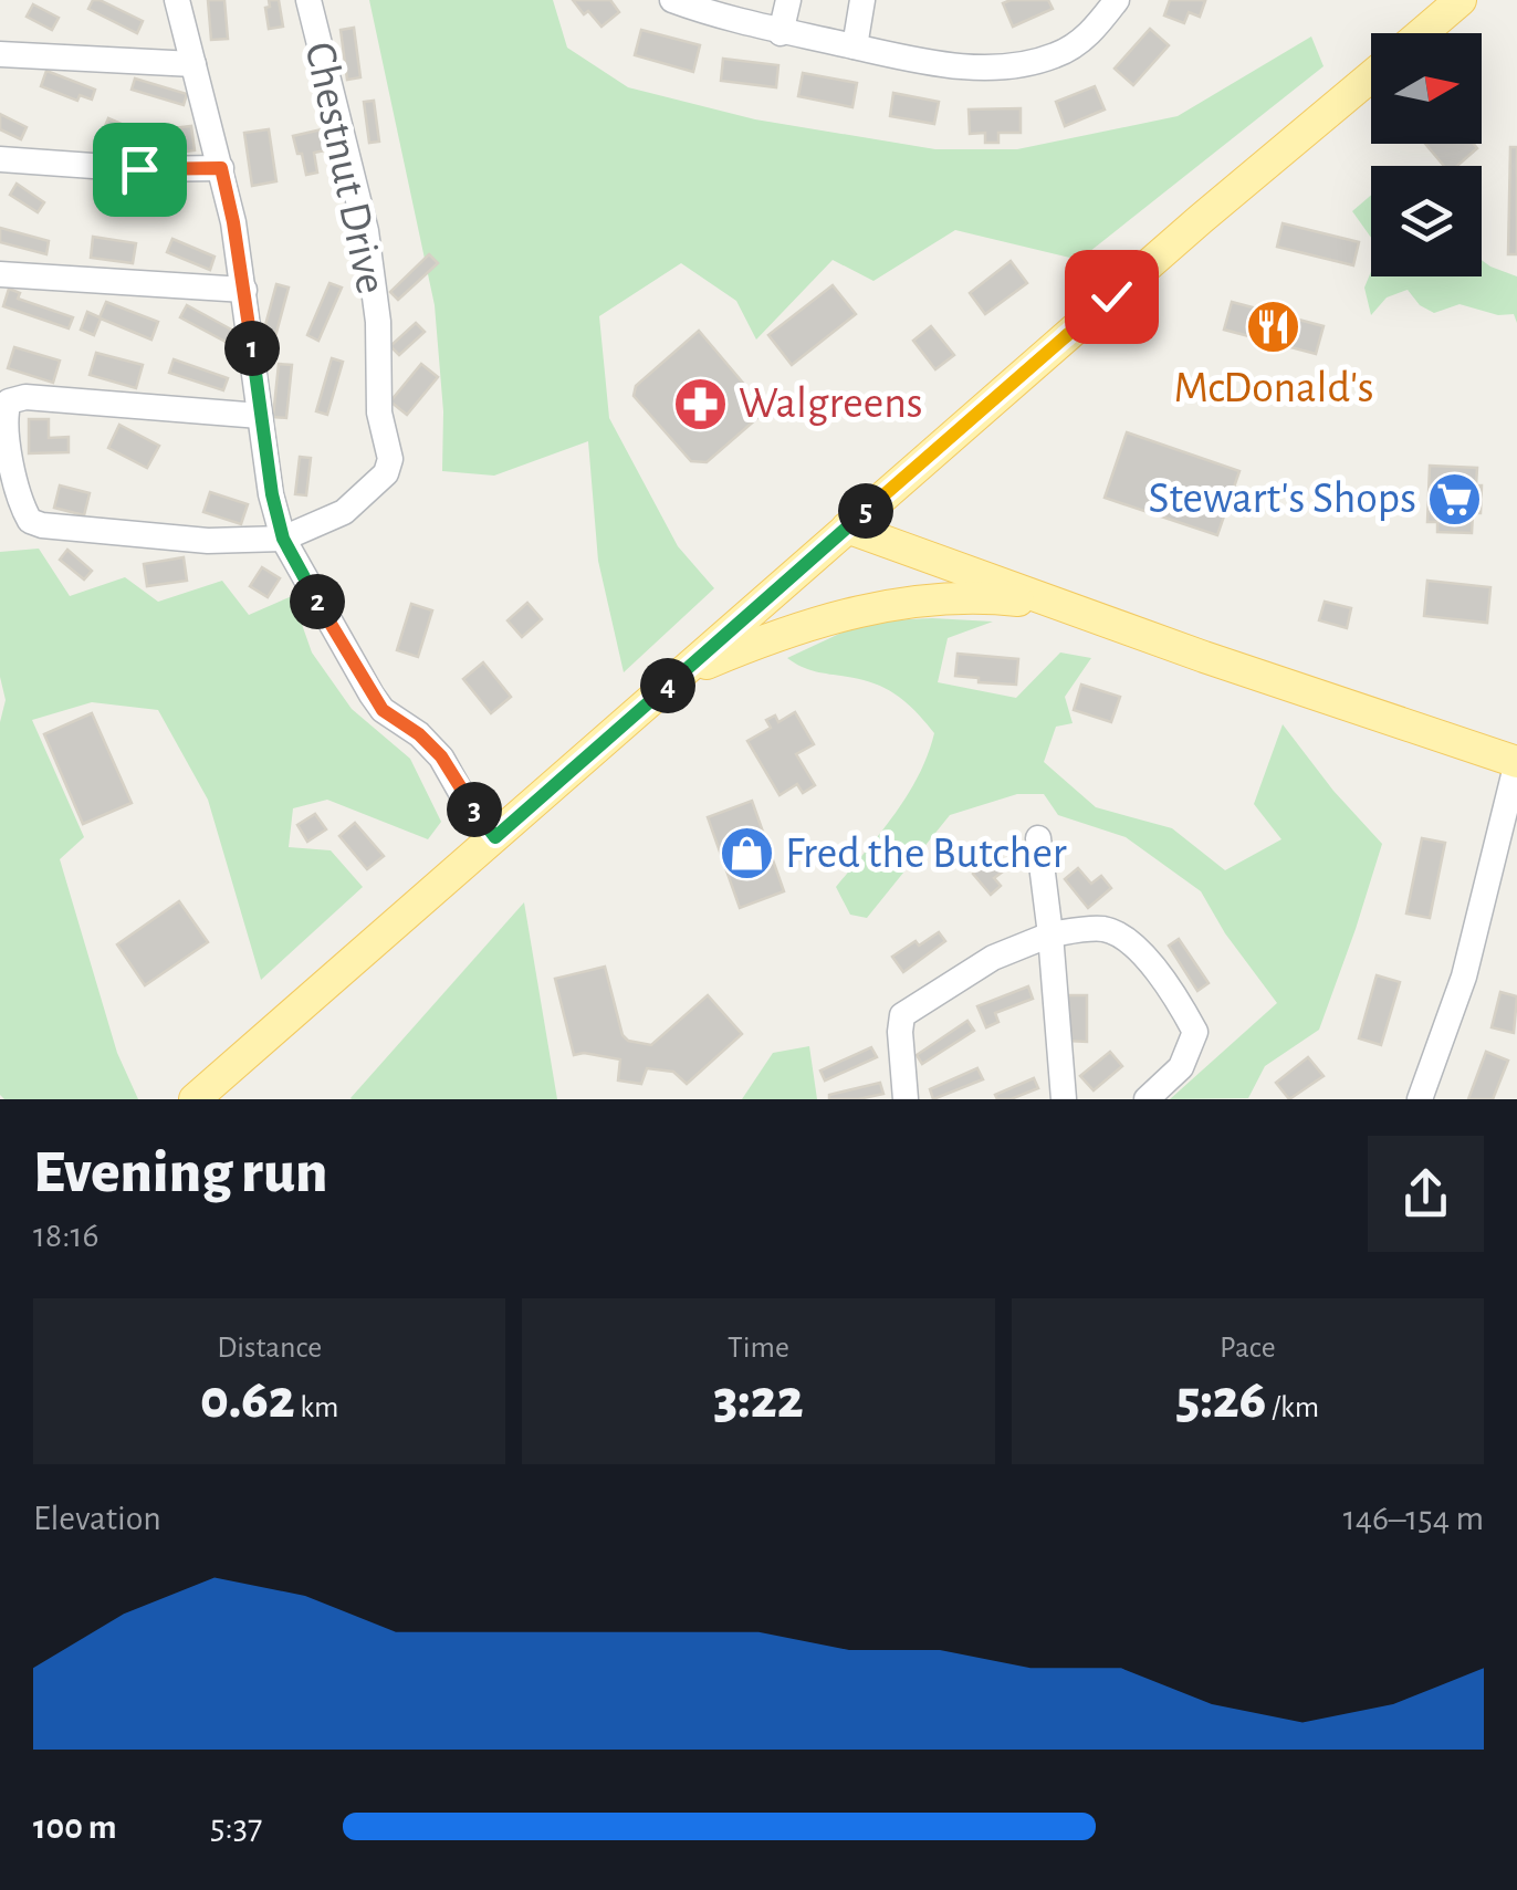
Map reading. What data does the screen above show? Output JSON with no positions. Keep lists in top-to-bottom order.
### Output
{
  "streets": {
    "street": ["Chestnut Drive"]
  },
  "places": {
    "restaurant": ["McDonald's"],
    "pharmacy": ["Walgreens"],
    "supermarket": ["Stewart's Shops"],
    "shop": ["Fred the Butcher"]
  },
  "north": "right",
  "page": {
    "pins": [
      "1",
      "5",
      "2",
      "4",
      "3"
    ],
    "heading": ["Evening run", "18:16"],
    "stats": [
      ["Distance", "0.62 km"],
      ["Time", "3:22"],
      ["Pace", "5:26 /km"]
    ],
    "chart": ["Elevation", "146–154 m"],
    "list": [
      {
        "name": "100 m",
        "note": "5:37"
      }
    ]
  }
}
